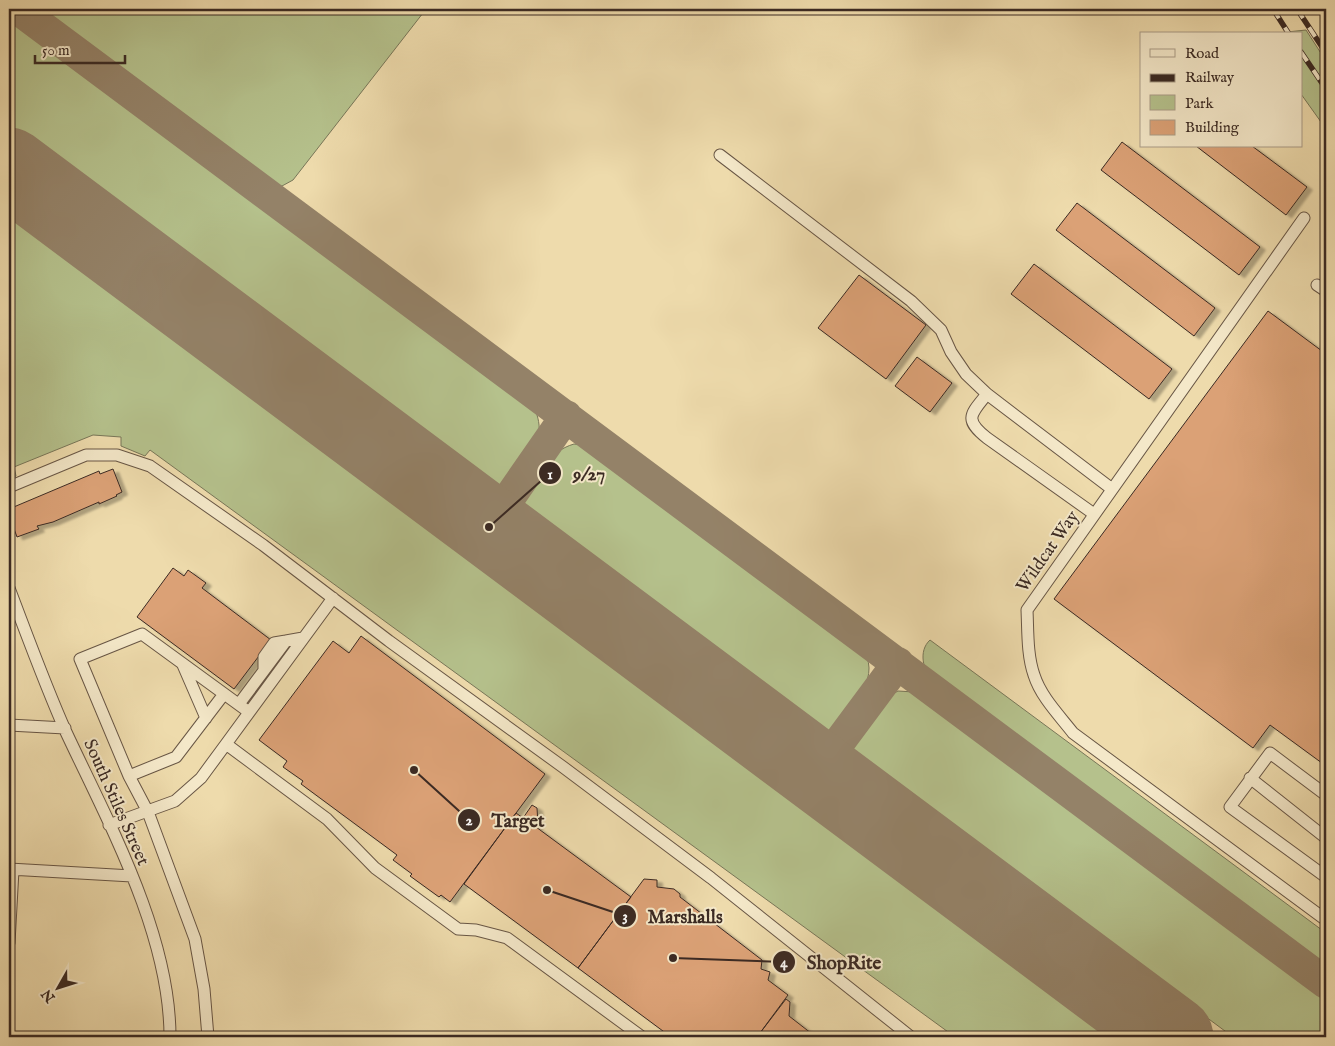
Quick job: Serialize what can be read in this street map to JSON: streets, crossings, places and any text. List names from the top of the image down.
{
  "streets": {
    "street": ["Wildcat Way", "South Stiles Street"]
  },
  "places": [
    "9/27",
    "Target",
    "Marshalls",
    "ShopRite"
  ],
  "legend": [
    "Road",
    "Railway",
    "Park",
    "Building"
  ],
  "scale_bar": "50 m",
  "north": "bottom left"
}
